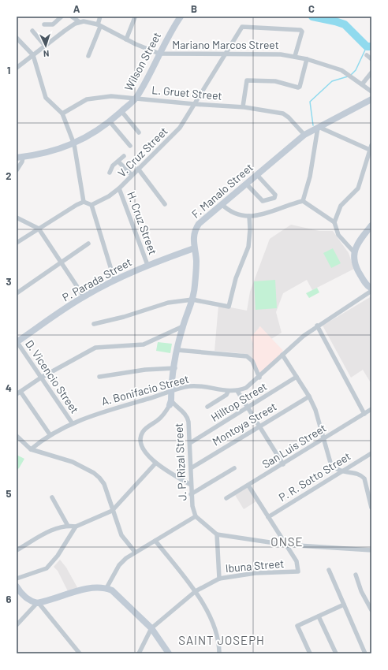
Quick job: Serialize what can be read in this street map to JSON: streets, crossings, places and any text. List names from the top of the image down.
{
  "streets": {
    "street": [
      "Mariano Marcos Street",
      "Wilson Street",
      "L. Gruet Street",
      "V. Cruz Street",
      "F. Manalo Street",
      "H. Cruz Street",
      "P. Parada Street",
      "D. Vicencio Street",
      "A. Bonifacio Street",
      "Hilltop Street",
      "Montoya Street",
      "San Luis Street",
      "J. P. Rizal Street",
      "P. R. Sotto Street",
      "Ibuna Street"
    ]
  },
  "crossings": [
    ["Mariano Marcos Street", "Wilson Street"],
    ["Mariano Marcos Street", "V. Cruz Street"],
    ["Wilson Street", "L. Gruet Street"],
    ["L. Gruet Street", "V. Cruz Street"],
    ["L. Gruet Street", "F. Manalo Street"],
    ["V. Cruz Street", "H. Cruz Street"],
    ["F. Manalo Street", "P. Parada Street"],
    ["F. Manalo Street", "A. Bonifacio Street"],
    ["F. Manalo Street", "J. P. Rizal Street"],
    ["H. Cruz Street", "P. Parada Street"],
    ["P. Parada Street", "D. Vicencio Street"],
    ["D. Vicencio Street", "A. Bonifacio Street"],
    ["Hilltop Street", "J. P. Rizal Street"],
    ["Montoya Street", "J. P. Rizal Street"]
  ],
  "districts": ["ONSE", "SAINT JOSEPH"],
  "north": "bottom",
  "grid": {
    "columns": ["A", "B", "C"],
    "rows": [
      "1",
      "2",
      "3",
      "4",
      "5",
      "6"
    ]
  }
}
